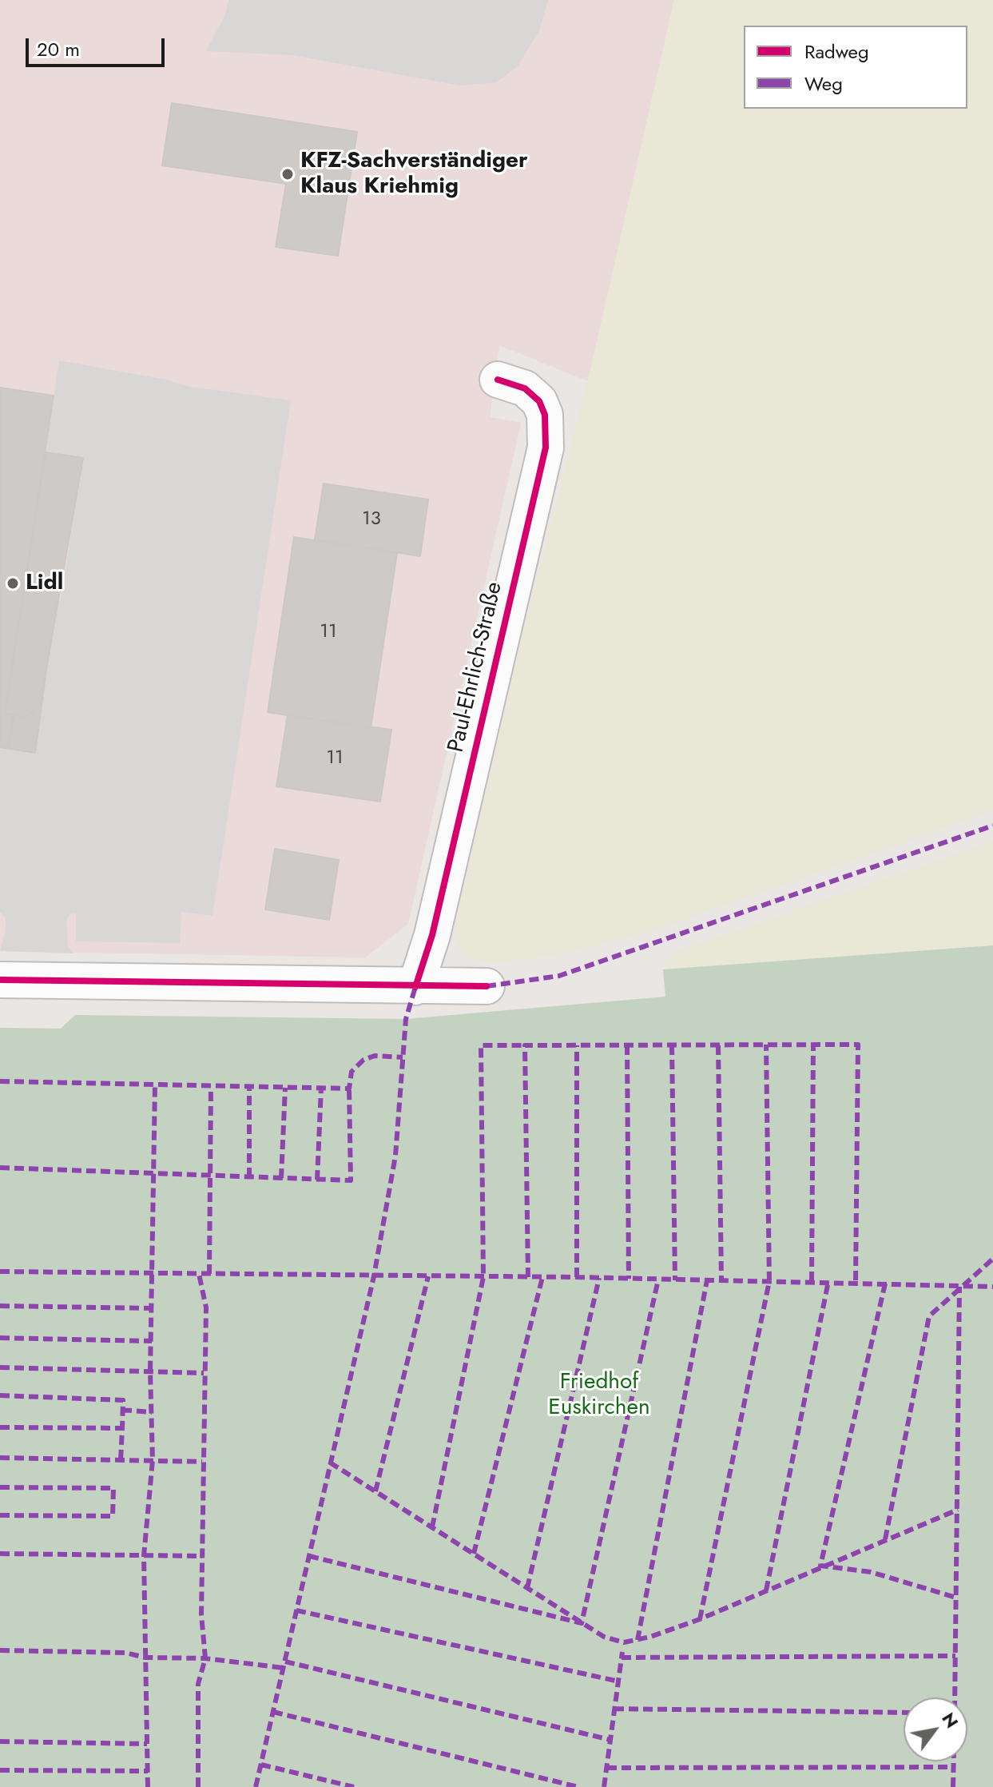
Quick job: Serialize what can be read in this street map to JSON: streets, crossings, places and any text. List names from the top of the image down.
{
  "streets": {
    "street": ["Paul-Ehrlich-Straße"]
  },
  "parks": ["Friedhof Euskirchen"],
  "places": ["KFZ-Sachverständiger Klaus Kriehmig", "Lidl"],
  "house_numbers": ["13", "11", "11"],
  "legend": ["Radweg", "Weg"],
  "scale_bar": "20 m",
  "north": "top right"
}
